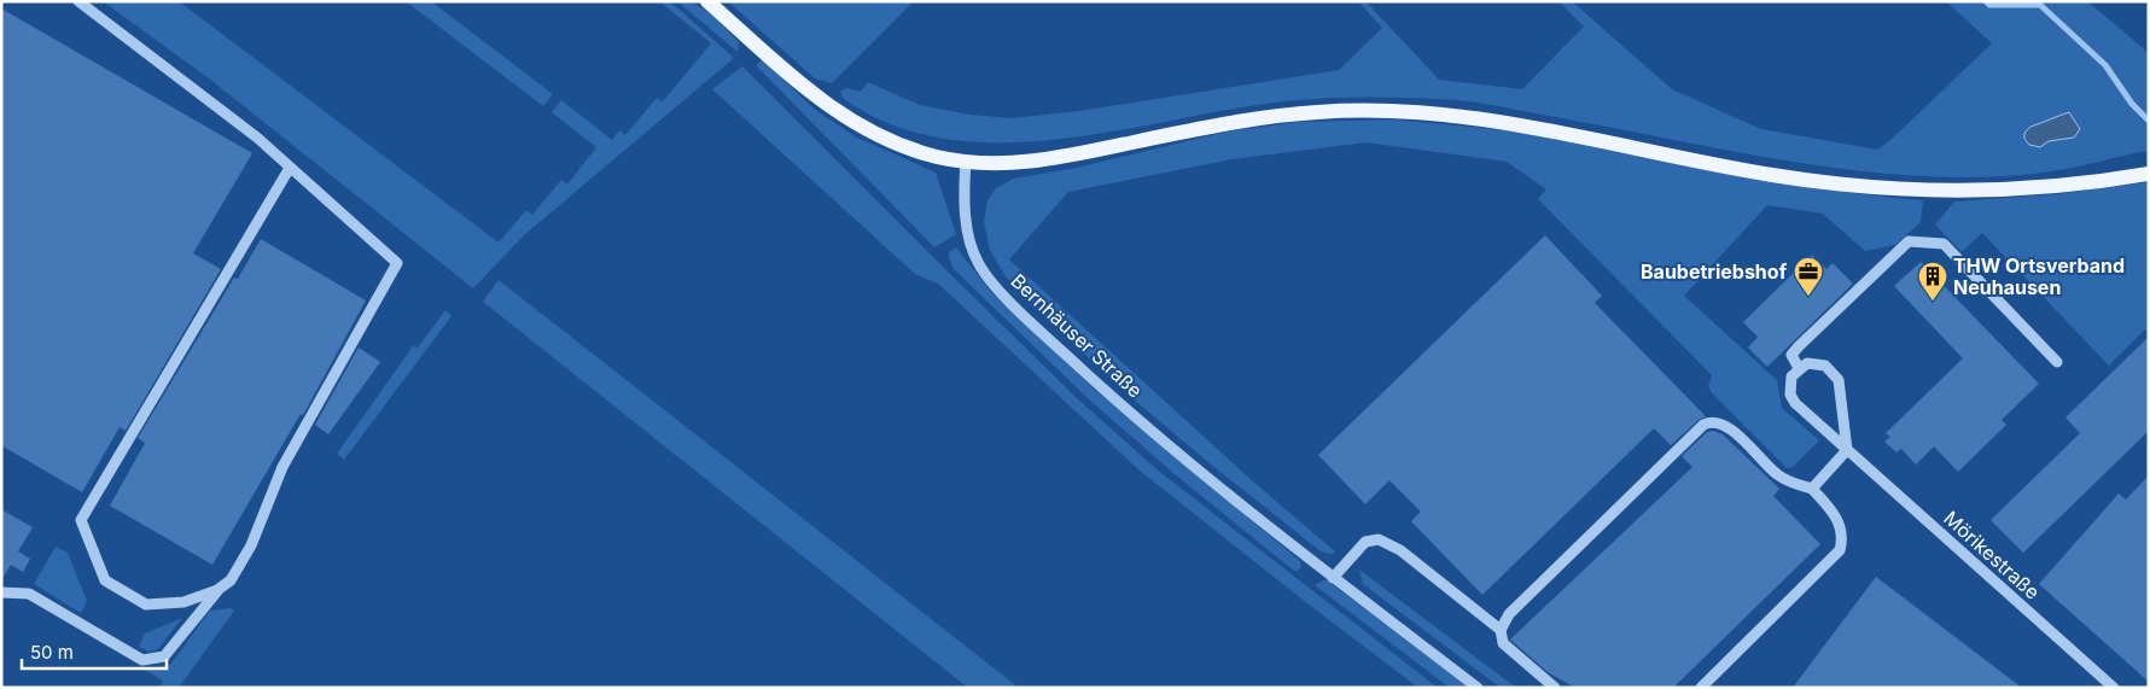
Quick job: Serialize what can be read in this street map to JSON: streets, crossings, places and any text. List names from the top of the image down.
{
  "streets": {
    "street": ["Bernhäuser Straße", "Mörikestraße"]
  },
  "places": {
    "office": ["Baubetriebshof"],
    "building": ["THW Ortsverband Neuhausen"]
  },
  "scale_bar": "50 m"
}
